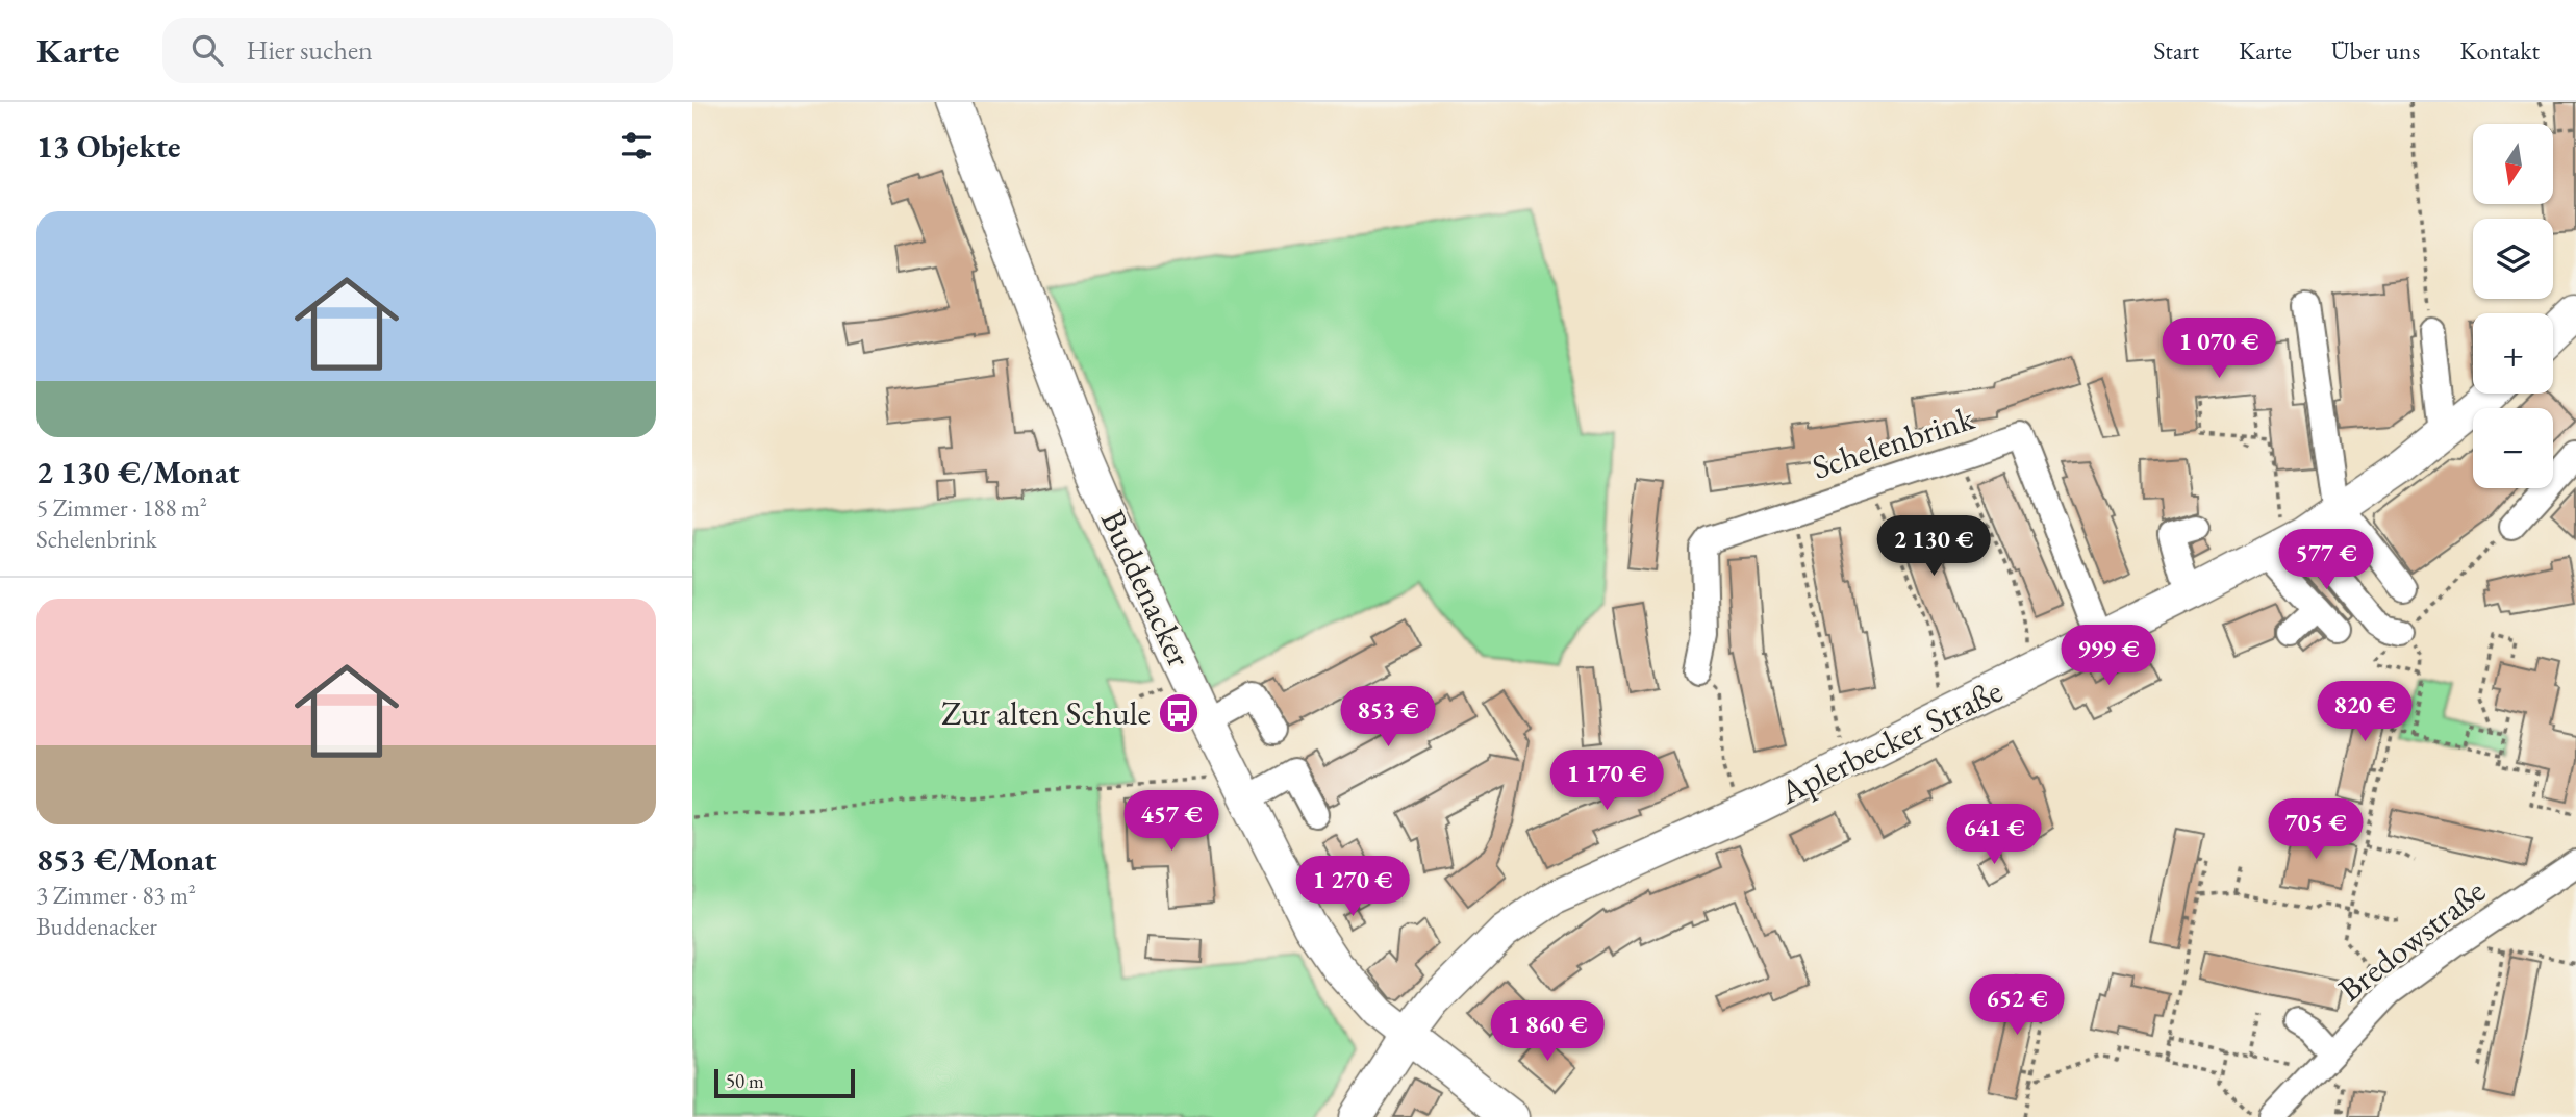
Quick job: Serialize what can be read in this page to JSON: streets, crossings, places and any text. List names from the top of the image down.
{
  "streets": {
    "main road": ["Buddenacker", "Aplerbecker Straße"],
    "street": ["Schelenbrink", "Bredowstraße"]
  },
  "crossings": [
    ["Schelenbrink", "Aplerbecker Straße"],
    ["Buddenacker", "Aplerbecker Straße"]
  ],
  "places": {
    "bus stop": ["Zur alten Schule"]
  },
  "scale_bar": "50 m",
  "north": "bottom",
  "page": {
    "header": "Karte",
    "search": "Hier suchen",
    "nav": [
      "Start",
      "Karte",
      "Über uns",
      "Kontakt"
    ],
    "heading": "13 Objekte",
    "map_buttons": ["+", "−"],
    "list": [
      {
        "name": "2 130 €/Monat",
        "note": "5 Zimmer · 188 m² · Schelenbrink"
      },
      {
        "name": "853 €/Monat",
        "note": "3 Zimmer · 83 m² · Buddenacker"
      }
    ],
    "price": [
      "1 070 €",
      "2 130 €",
      "577 €",
      "999 €",
      "820 €",
      "853 €",
      "1 170 €",
      "457 €",
      "705 €",
      "641 €",
      "1 270 €",
      "652 €",
      "1 860 €"
    ],
    "scale": "50 m"
  }
}
